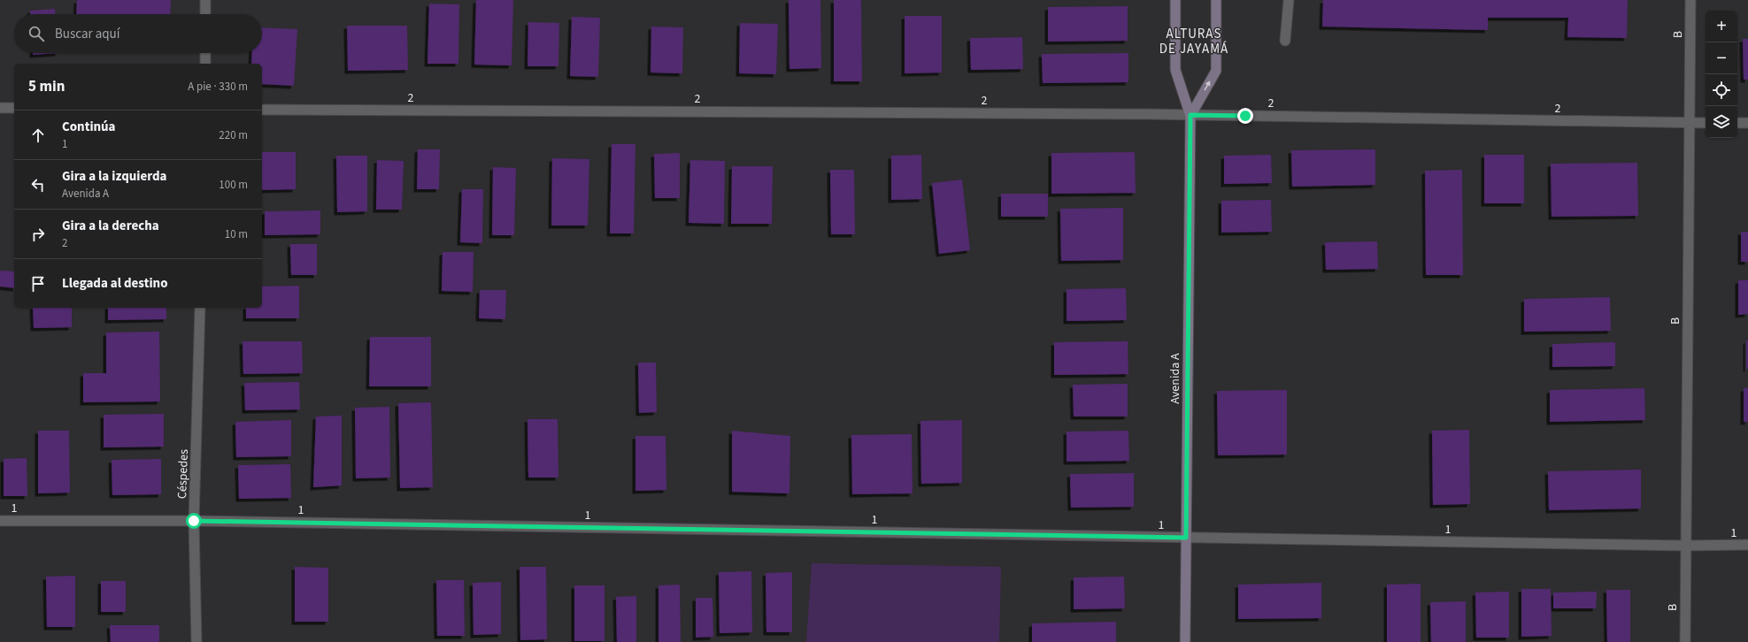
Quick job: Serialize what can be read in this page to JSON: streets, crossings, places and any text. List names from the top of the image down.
{
  "streets": {
    "main road": ["Avenida A"],
    "street": [
      "B",
      "2",
      "Céspedes",
      "1"
    ]
  },
  "crossings": [
    ["B", "2"],
    ["B", "1"],
    ["2", "Avenida A"],
    ["Avenida A", "1"],
    ["Céspedes", "1"]
  ],
  "districts": ["ALTURAS DE JAYAMÁ"],
  "page": {
    "map_buttons": ["+", "−"],
    "search": "Buscar aquí",
    "heading": ["5 min", "A pie · 330 m"],
    "list": [
      ["Continúa", "1", "220 m"],
      ["Gira a la izquierda", "Avenida A", "100 m"],
      ["Gira a la derecha", "2", "10 m"],
      "Llegada al destino"
    ]
  }
}
